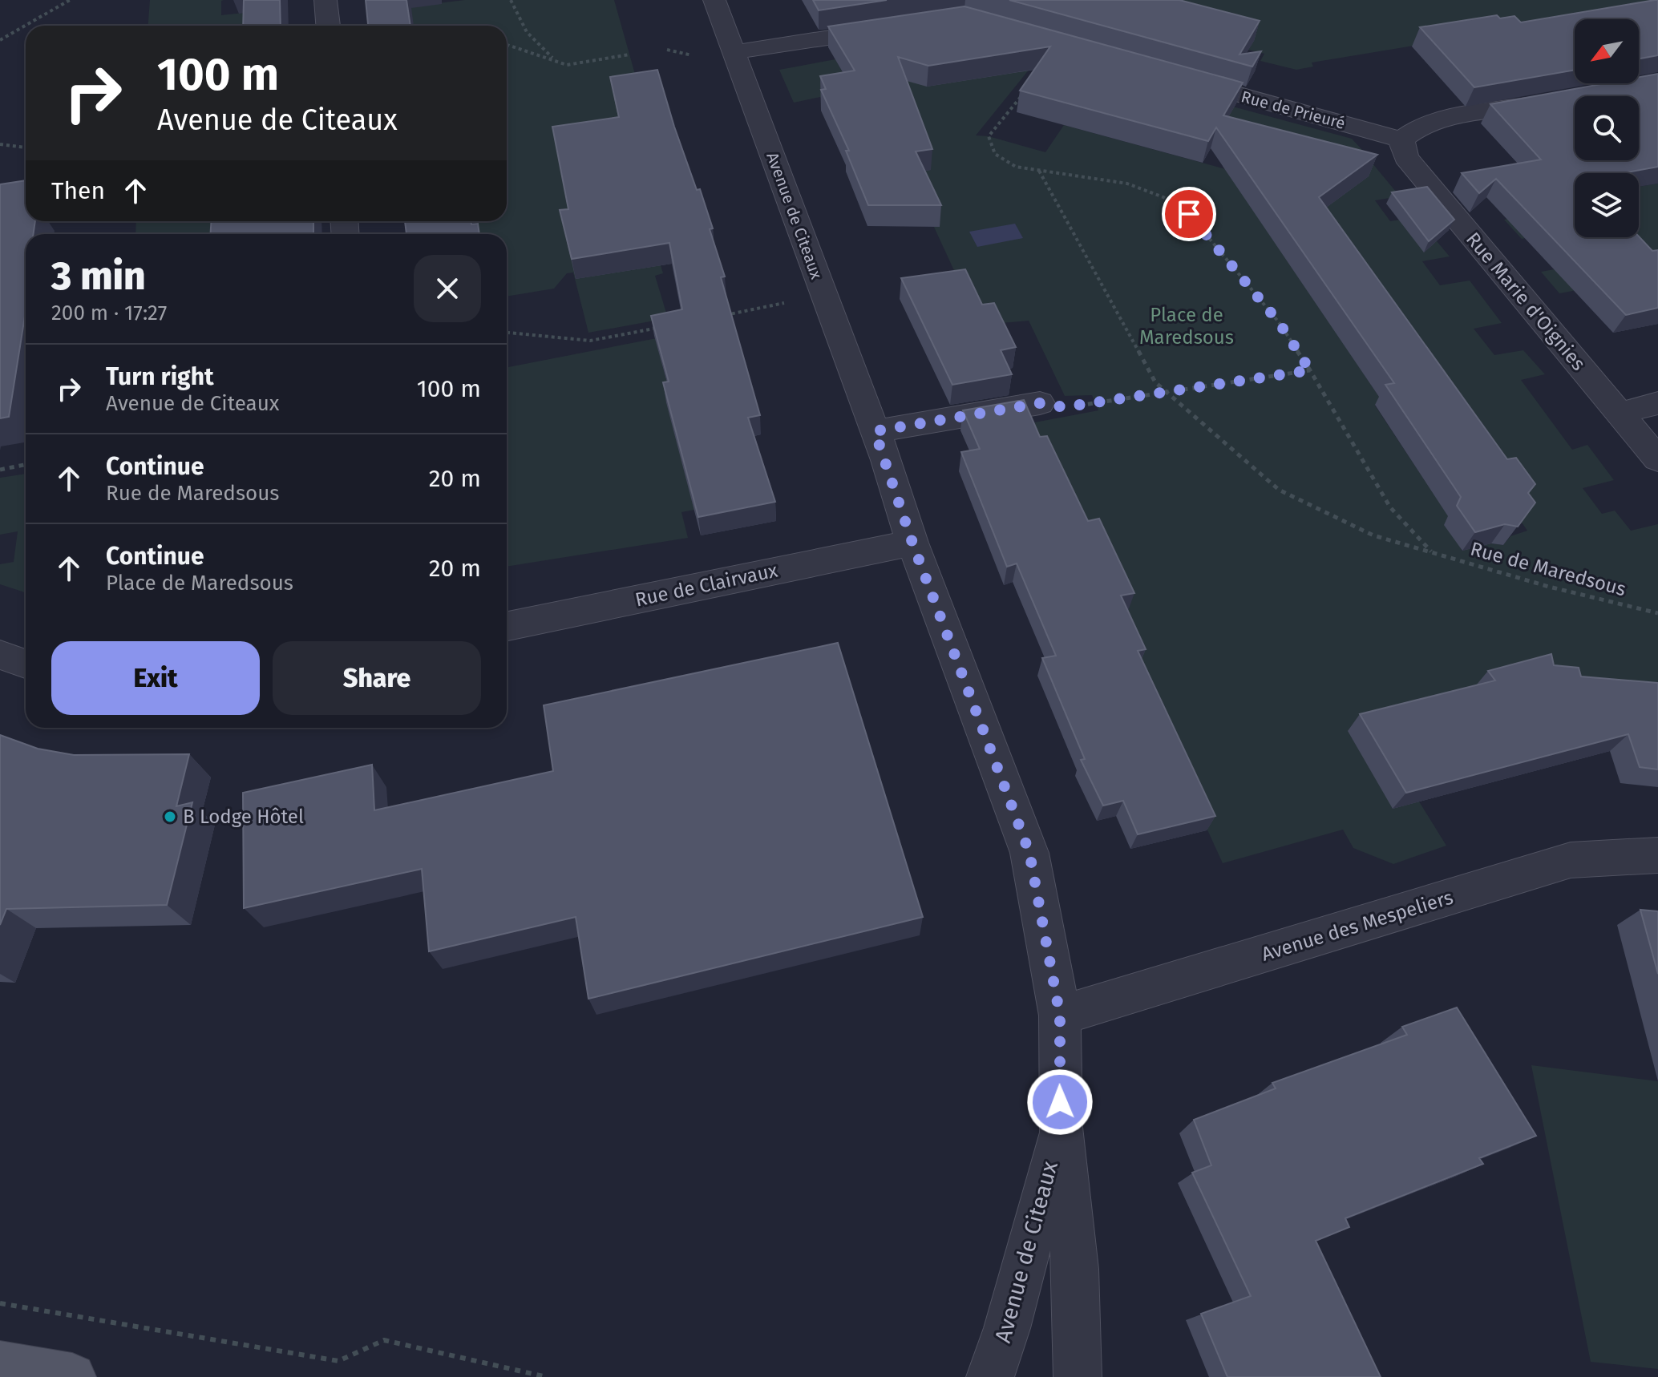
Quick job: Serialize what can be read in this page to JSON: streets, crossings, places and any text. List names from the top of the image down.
{
  "streets": {
    "street": [
      "Rue de Prieuré",
      "Avenue de Citeaux",
      "Rue Marie d'Oignies",
      "Rue de Clairvaux",
      "Avenue des Mespeliers"
    ],
    "path": ["Rue de Maredsous"]
  },
  "crossings": [
    ["Rue de Prieuré", "Rue Marie d'Oignies"],
    ["Avenue de Citeaux", "Rue de Clairvaux"],
    ["Avenue de Citeaux", "Avenue des Mespeliers"]
  ],
  "parks": ["Place de Maredsous"],
  "places": ["B Lodge Hôtel"],
  "north": "bottom left",
  "page": {
    "turn": ["100 m", "Avenue de Citeaux"],
    "then": "Then",
    "heading": ["3 min", "200 m · 17:27"],
    "list": [
      {
        "name": "Turn right",
        "note": "Avenue de Citeaux",
        "value": "100 m"
      },
      {
        "name": "Continue",
        "note": "Rue de Maredsous",
        "value": "20 m"
      },
      {
        "name": "Continue",
        "note": "Place de Maredsous",
        "value": "20 m"
      }
    ],
    "buttons": ["Exit", "Share"]
  }
}
